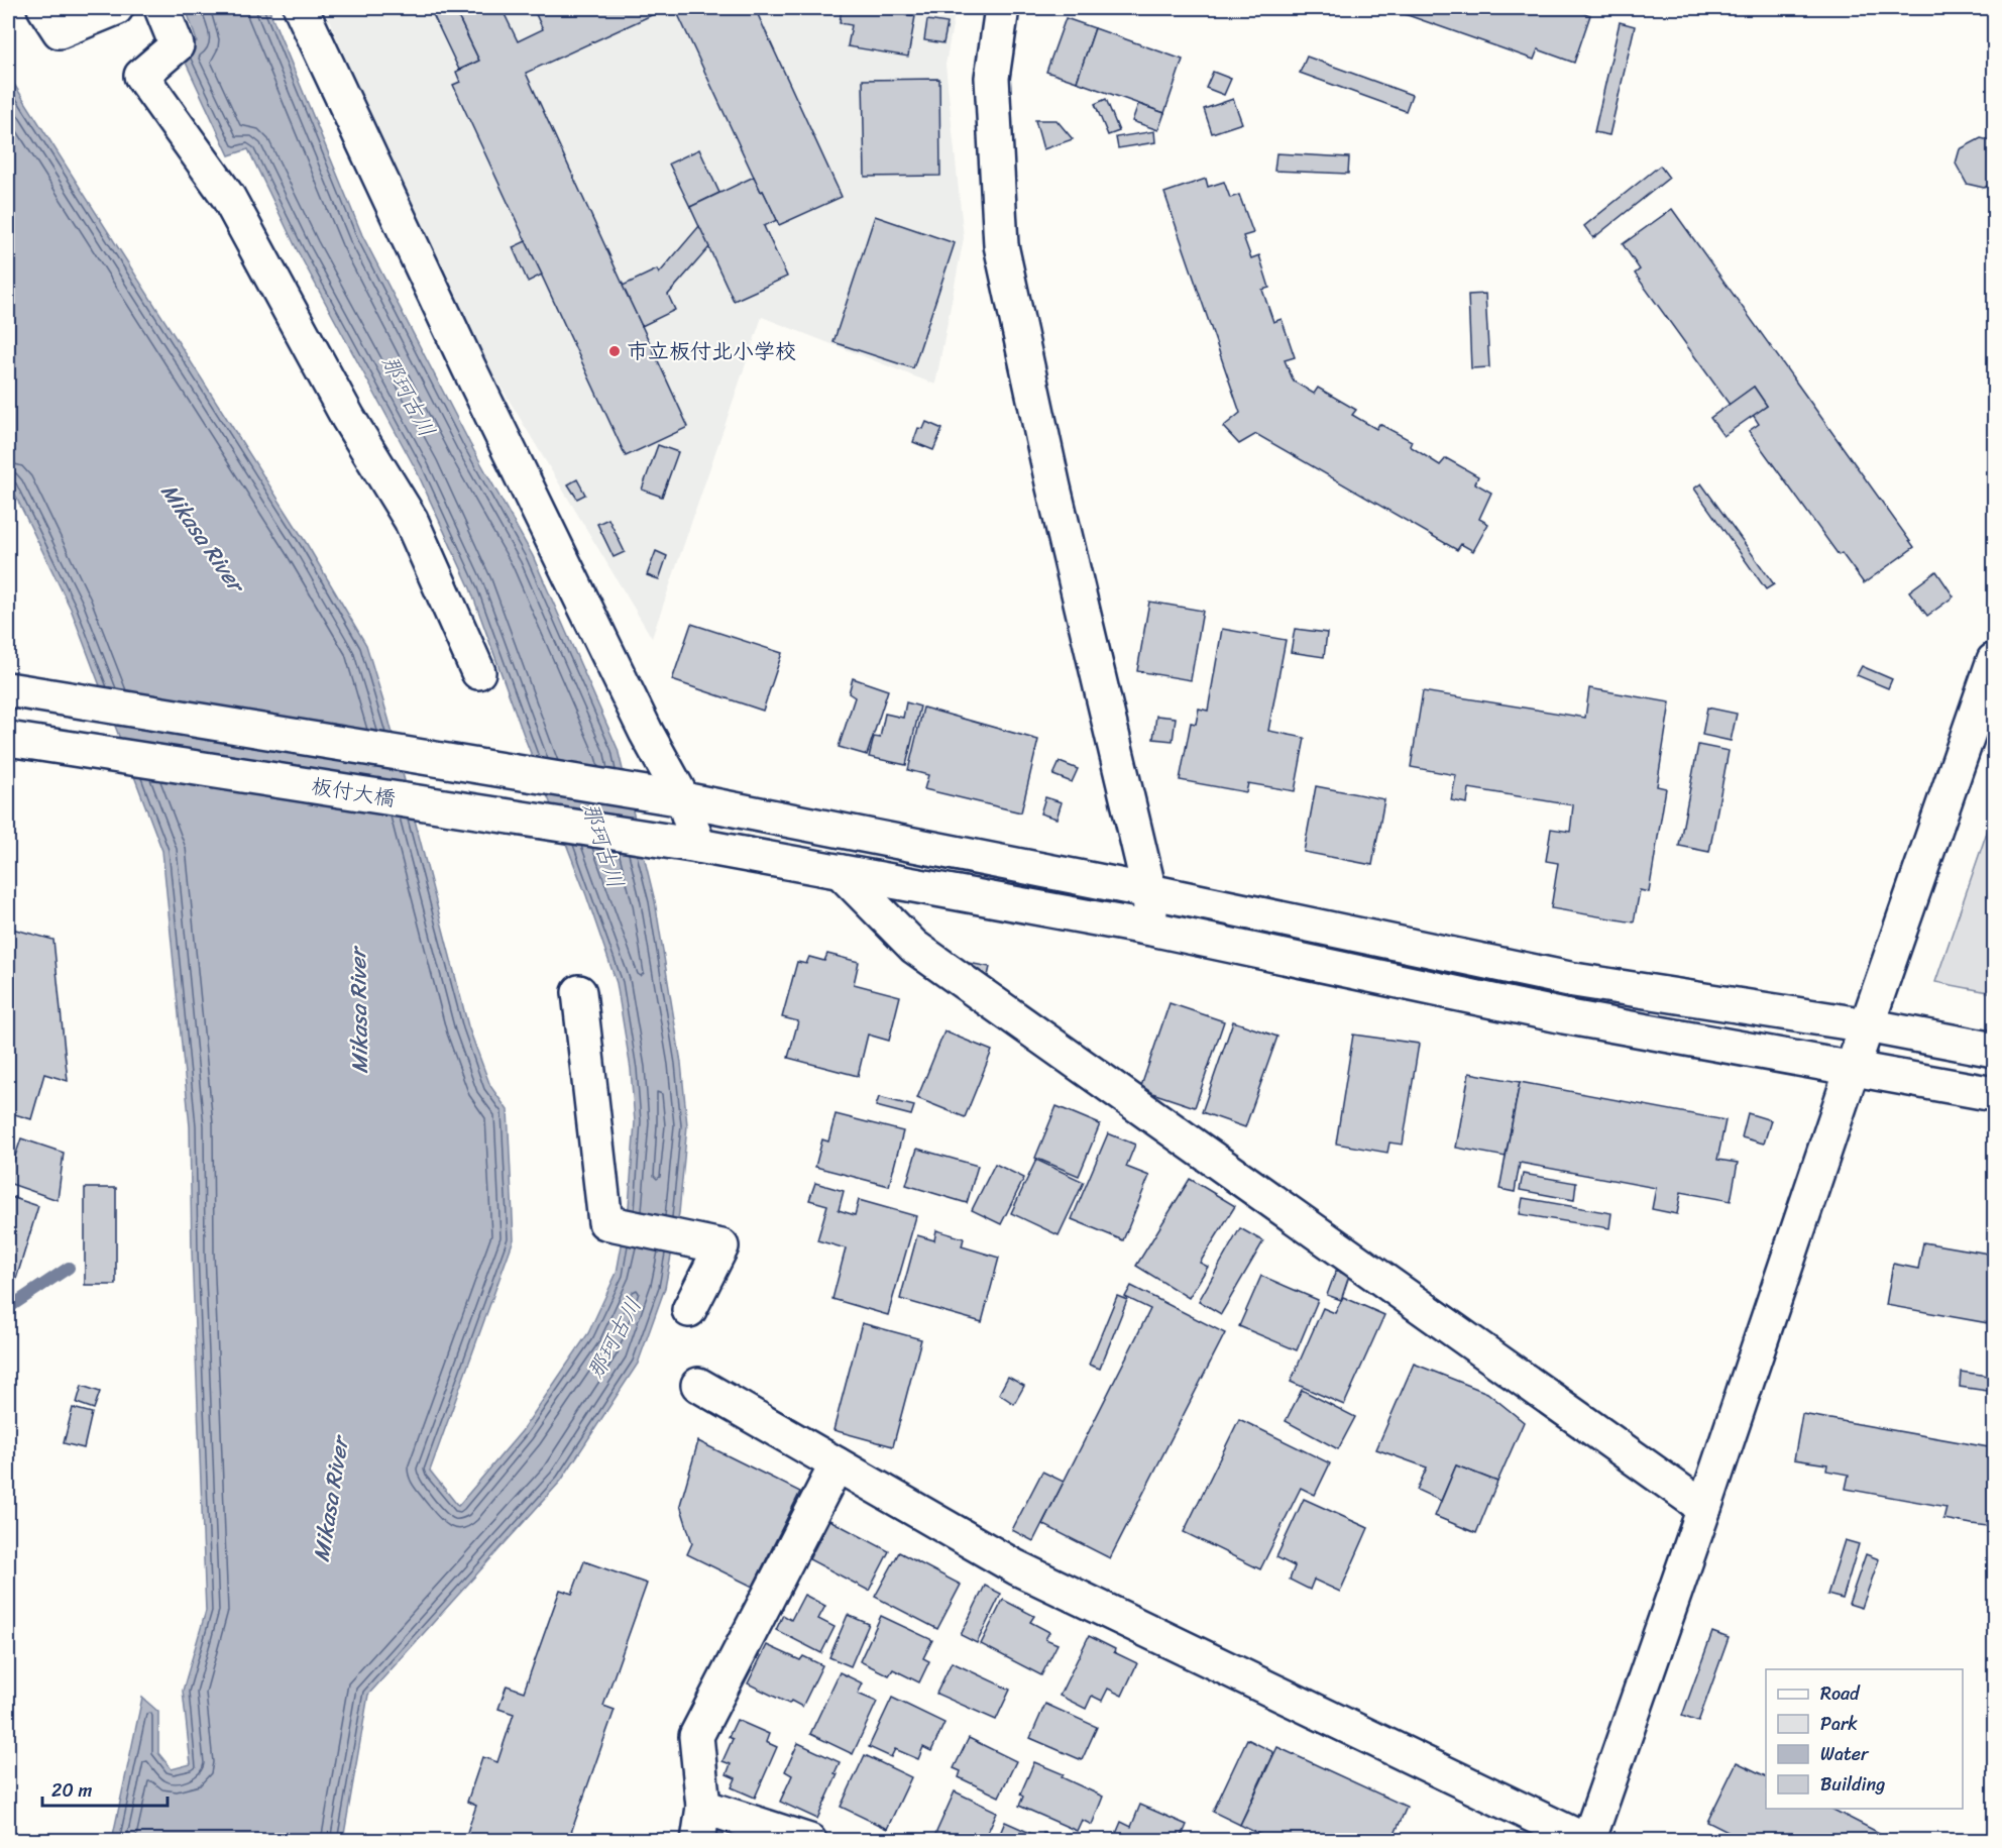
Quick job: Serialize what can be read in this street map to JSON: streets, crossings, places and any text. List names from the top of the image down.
{
  "streets": {
    "street": ["板付大橋"]
  },
  "water": ["那珂古川", "Mikasa River"],
  "places": ["市立板付北小学校"],
  "legend": [
    "Road",
    "Park",
    "Water",
    "Building"
  ],
  "scale_bar": "20 m"
}
